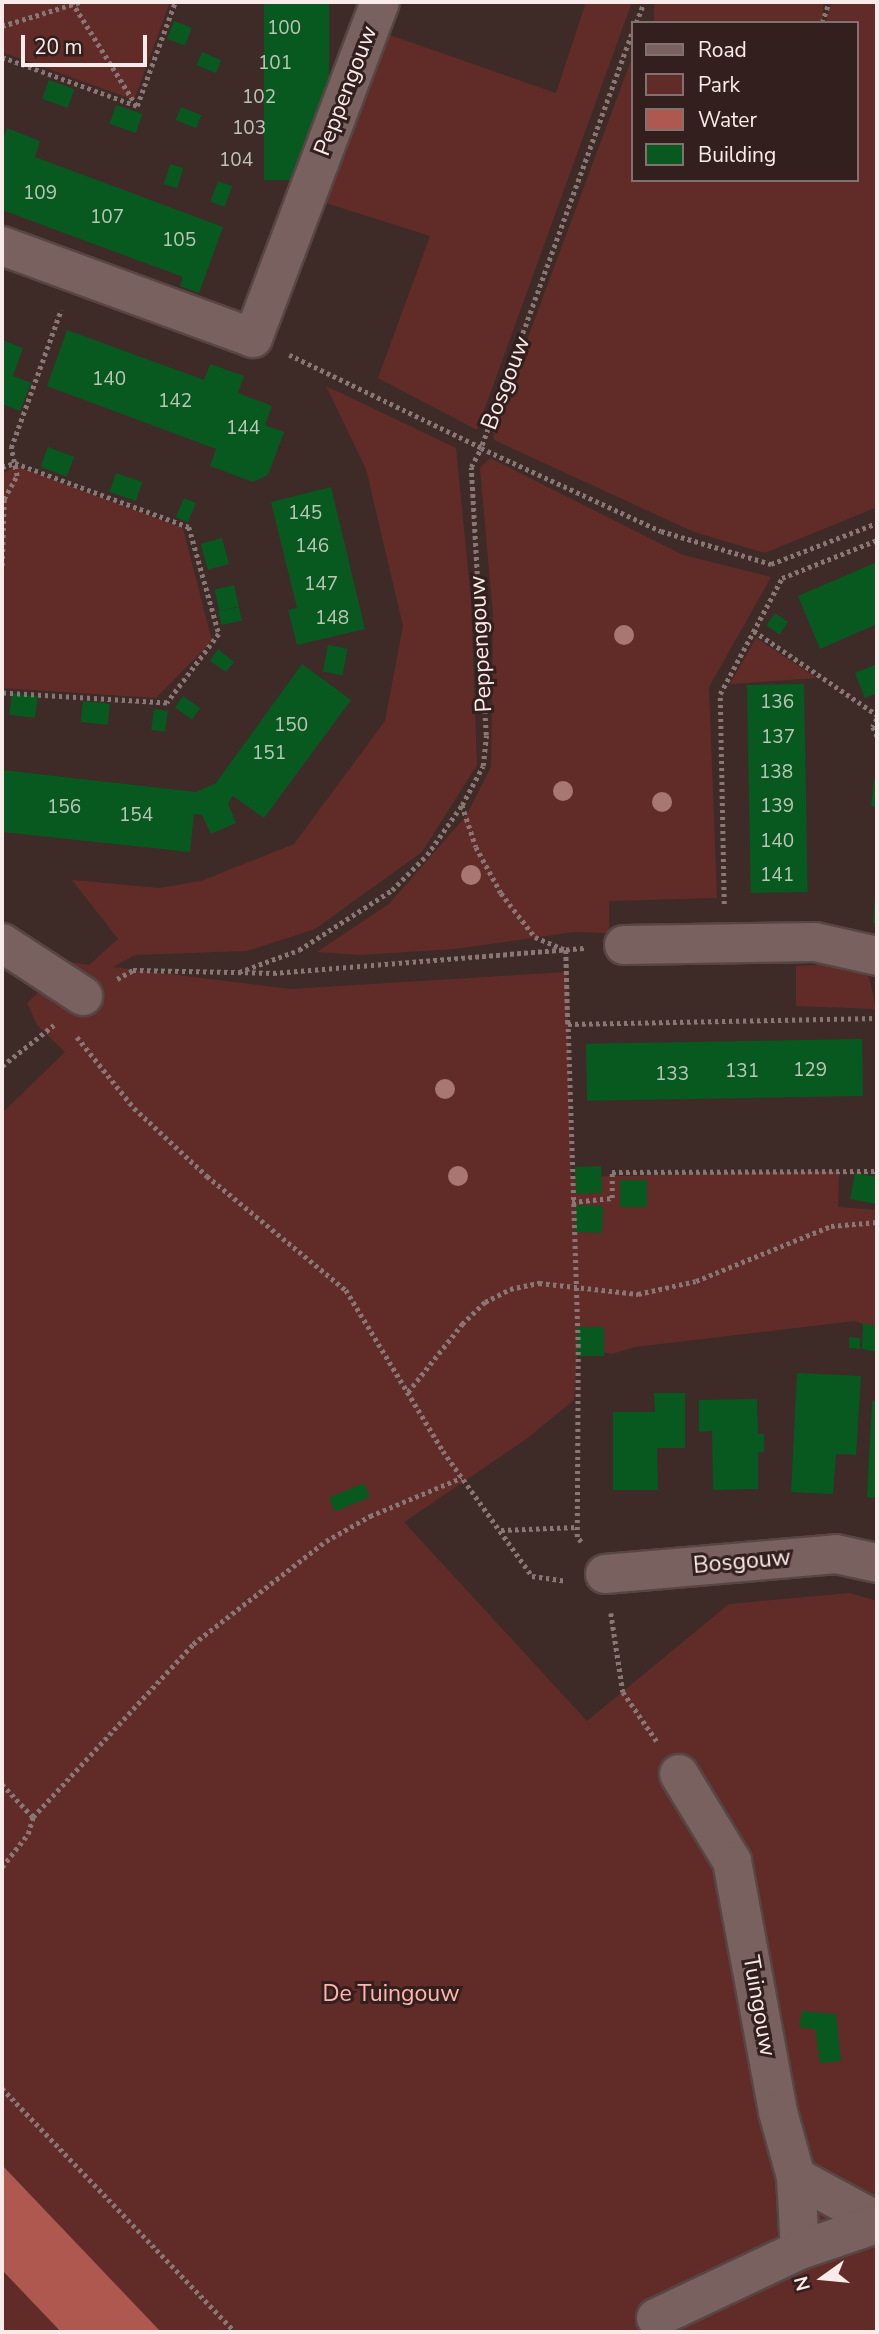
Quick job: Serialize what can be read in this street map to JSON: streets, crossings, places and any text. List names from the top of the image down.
{
  "streets": {
    "street": ["Peppengouw", "Bosgouw", "Tuingouw"]
  },
  "crossings": [
    ["Peppengouw", "Bosgouw"]
  ],
  "parks": ["De Tuingouw"],
  "house_numbers": [
    "100",
    "101",
    "102",
    "103",
    "104",
    "109",
    "107",
    "105",
    "140",
    "142",
    "144",
    "145",
    "146",
    "147",
    "148",
    "136",
    "150",
    "137",
    "151",
    "138",
    "139",
    "156",
    "154",
    "140",
    "141",
    "129",
    "131",
    "133"
  ],
  "legend": [
    "Road",
    "Park",
    "Water",
    "Building"
  ],
  "scale_bar": "20 m",
  "north": "left"
}
